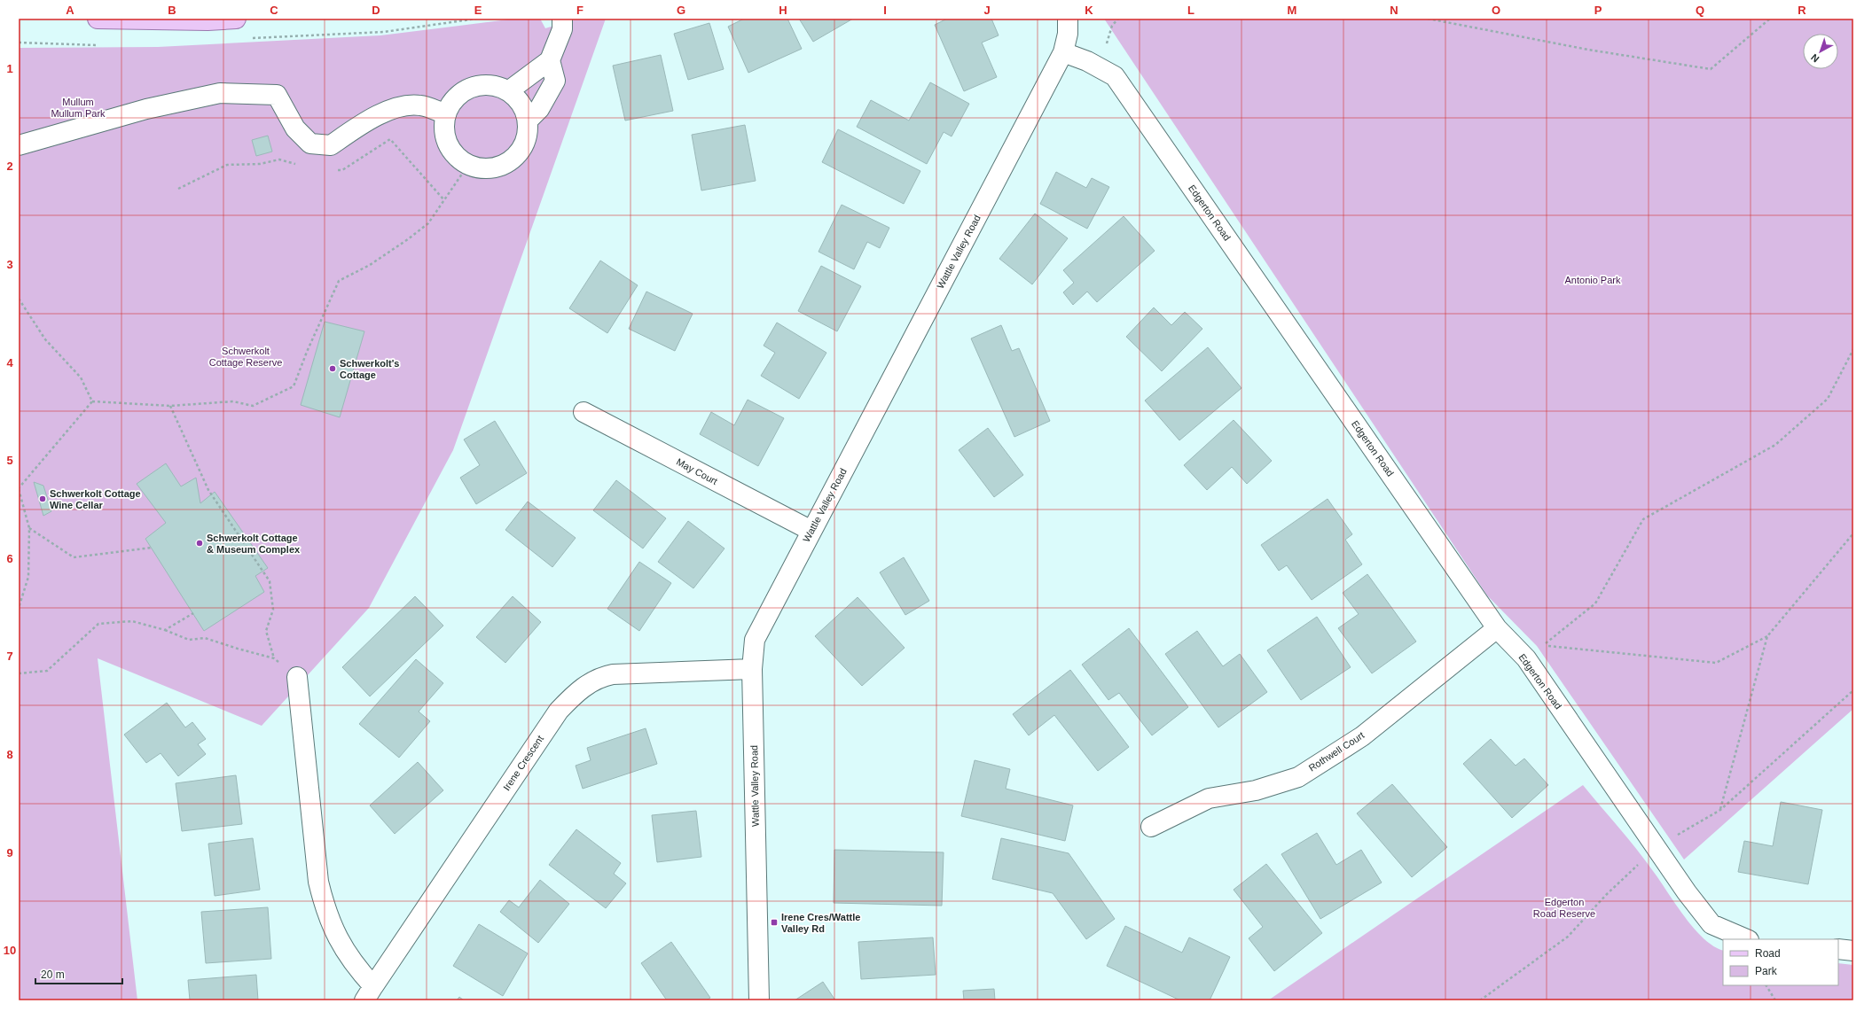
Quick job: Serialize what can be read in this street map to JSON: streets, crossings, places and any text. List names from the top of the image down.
{
  "streets": {
    "street": [
      "Edgerton Road",
      "Wattle Valley Road",
      "May Court",
      "Rothwell Court",
      "Irene Crescent"
    ]
  },
  "crossings": [
    ["Edgerton Road", "Wattle Valley Road"],
    ["Edgerton Road", "Rothwell Court"],
    ["Wattle Valley Road", "May Court"],
    ["Wattle Valley Road", "Irene Crescent"]
  ],
  "parks": [
    "Mullum Mullum Park",
    "Antonio Park",
    "Schwerkolt Cottage Reserve",
    "Edgerton Road Reserve"
  ],
  "places": {
    "other": ["Schwerkolt's Cottage", "Schwerkolt Cottage Wine Cellar", "Schwerkolt Cottage & Museum Complex"],
    "transit": ["Irene Cres/Wattle Valley Rd"]
  },
  "legend": ["Road", "Park"],
  "scale_bar": "20 m",
  "north": "bottom left",
  "grid": {
    "columns": [
      "A",
      "B",
      "C",
      "D",
      "E",
      "F",
      "G",
      "H",
      "I",
      "J",
      "K",
      "L",
      "M",
      "N",
      "O",
      "P",
      "Q",
      "R"
    ],
    "rows": [
      "1",
      "2",
      "3",
      "4",
      "5",
      "6",
      "7",
      "8",
      "9",
      "10"
    ]
  }
}
